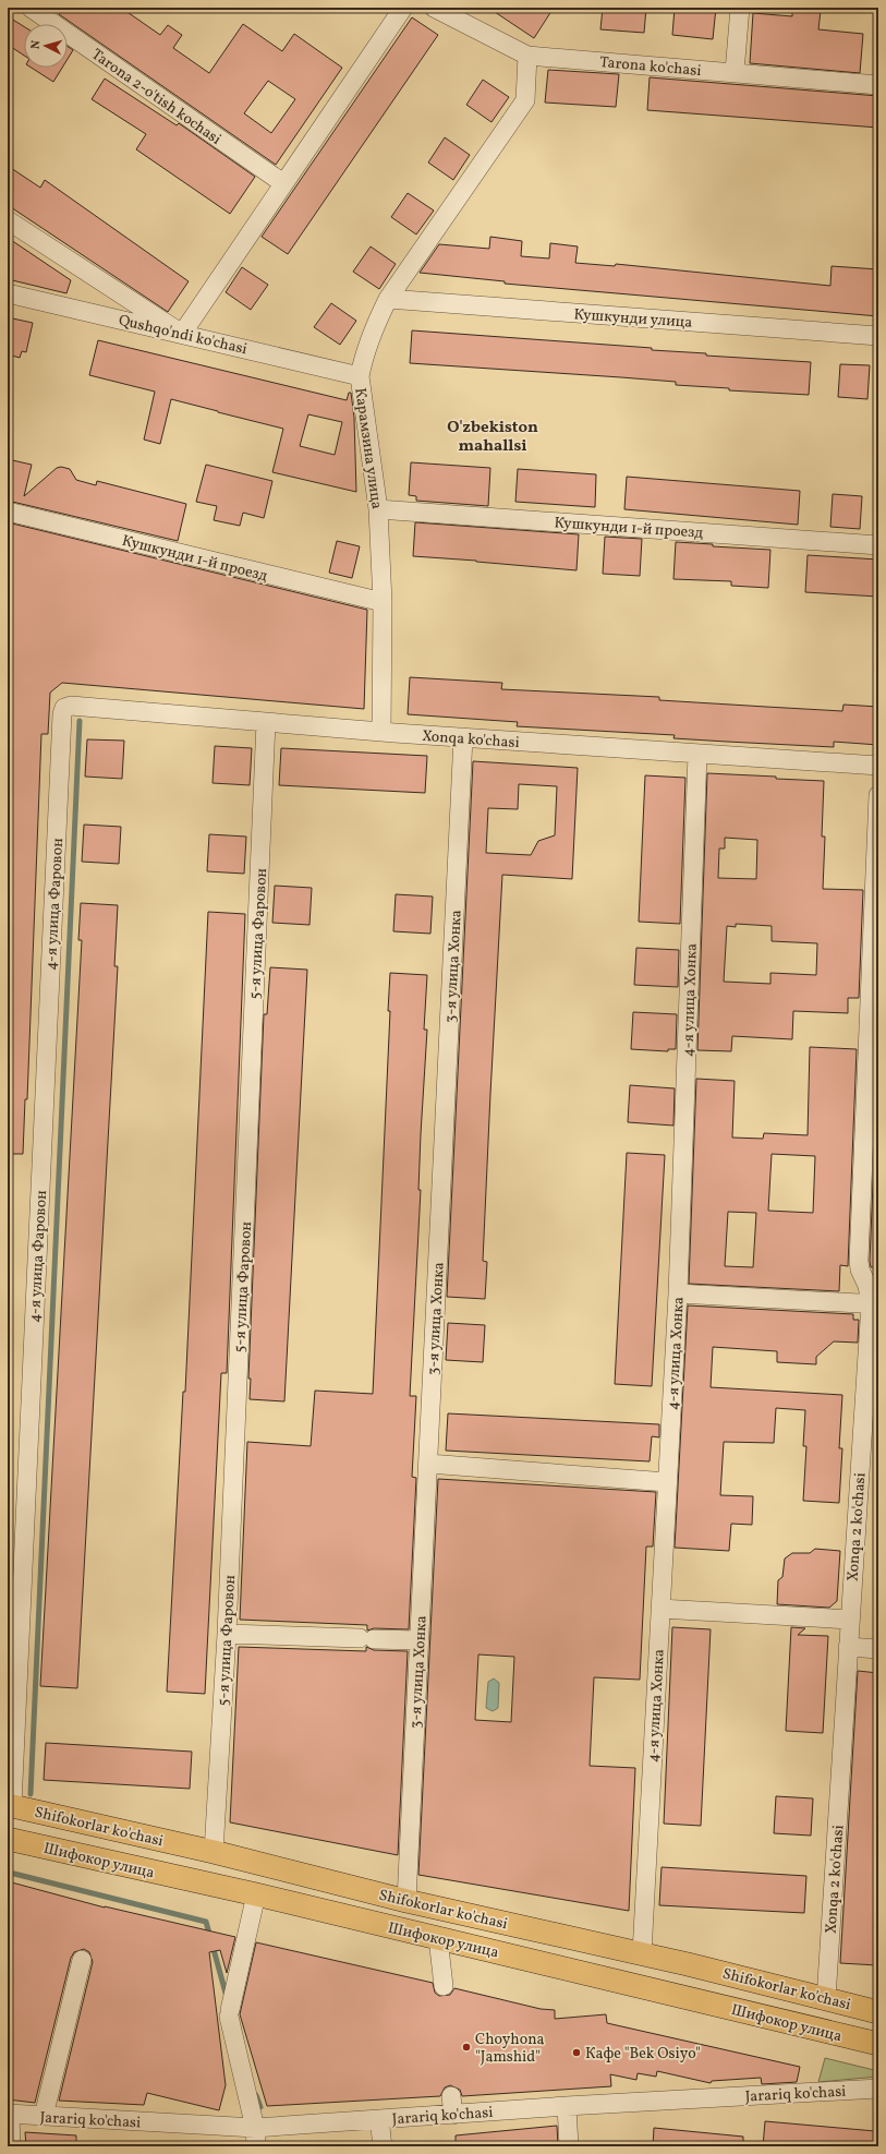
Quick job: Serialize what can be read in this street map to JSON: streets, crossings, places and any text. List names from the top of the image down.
{
  "streets": {
    "main road": ["Shifokorlar ko'chasi", "Шифокор улица"],
    "street": [
      "Tarona ko'chasi",
      "Tarona 2-o'tish kochasi",
      "Кушкунди улица",
      "Qushqo'ndi ko'chasi",
      "Карамзина улица",
      "Кушкунди 1-й проезд",
      "Xonqa ko'chasi",
      "4-я улица Фаровон",
      "5-я улица Фаровон",
      "3-я улица Хонка",
      "4-я улица Хонка",
      "Xonqa 2 ko'chasi",
      "Jarariq ko'chasi"
    ]
  },
  "crossings": [
    ["Tarona ko'chasi", "Карамзина улица"],
    ["Кушкунди улица", "Карамзина улица"],
    ["Qushqo'ndi ko'chasi", "Карамзина улица"],
    ["Карамзина улица", "Кушкунди 1-й проезд"],
    ["Карамзина улица", "Xonqa ko'chasi"],
    ["Xonqa ko'chasi", "4-я улица Фаровон"],
    ["Xonqa ko'chasi", "5-я улица Фаровон"],
    ["Xonqa ko'chasi", "3-я улица Хонка"],
    ["Xonqa ko'chasi", "4-я улица Хонка"],
    ["4-я улица Фаровон", "Shifokorlar ko'chasi"],
    ["5-я улица Фаровон", "Shifokorlar ko'chasi"],
    ["3-я улица Хонка", "Shifokorlar ko'chasi"],
    ["4-я улица Хонка", "Shifokorlar ko'chasi"],
    ["Xonqa 2 ko'chasi", "Shifokorlar ko'chasi"]
  ],
  "districts": ["O'zbekiston mahallsi"],
  "places": ["Choyhona \"Jamshid\"", "Кафе \"Bek Osiyo\""],
  "north": "left"
}
